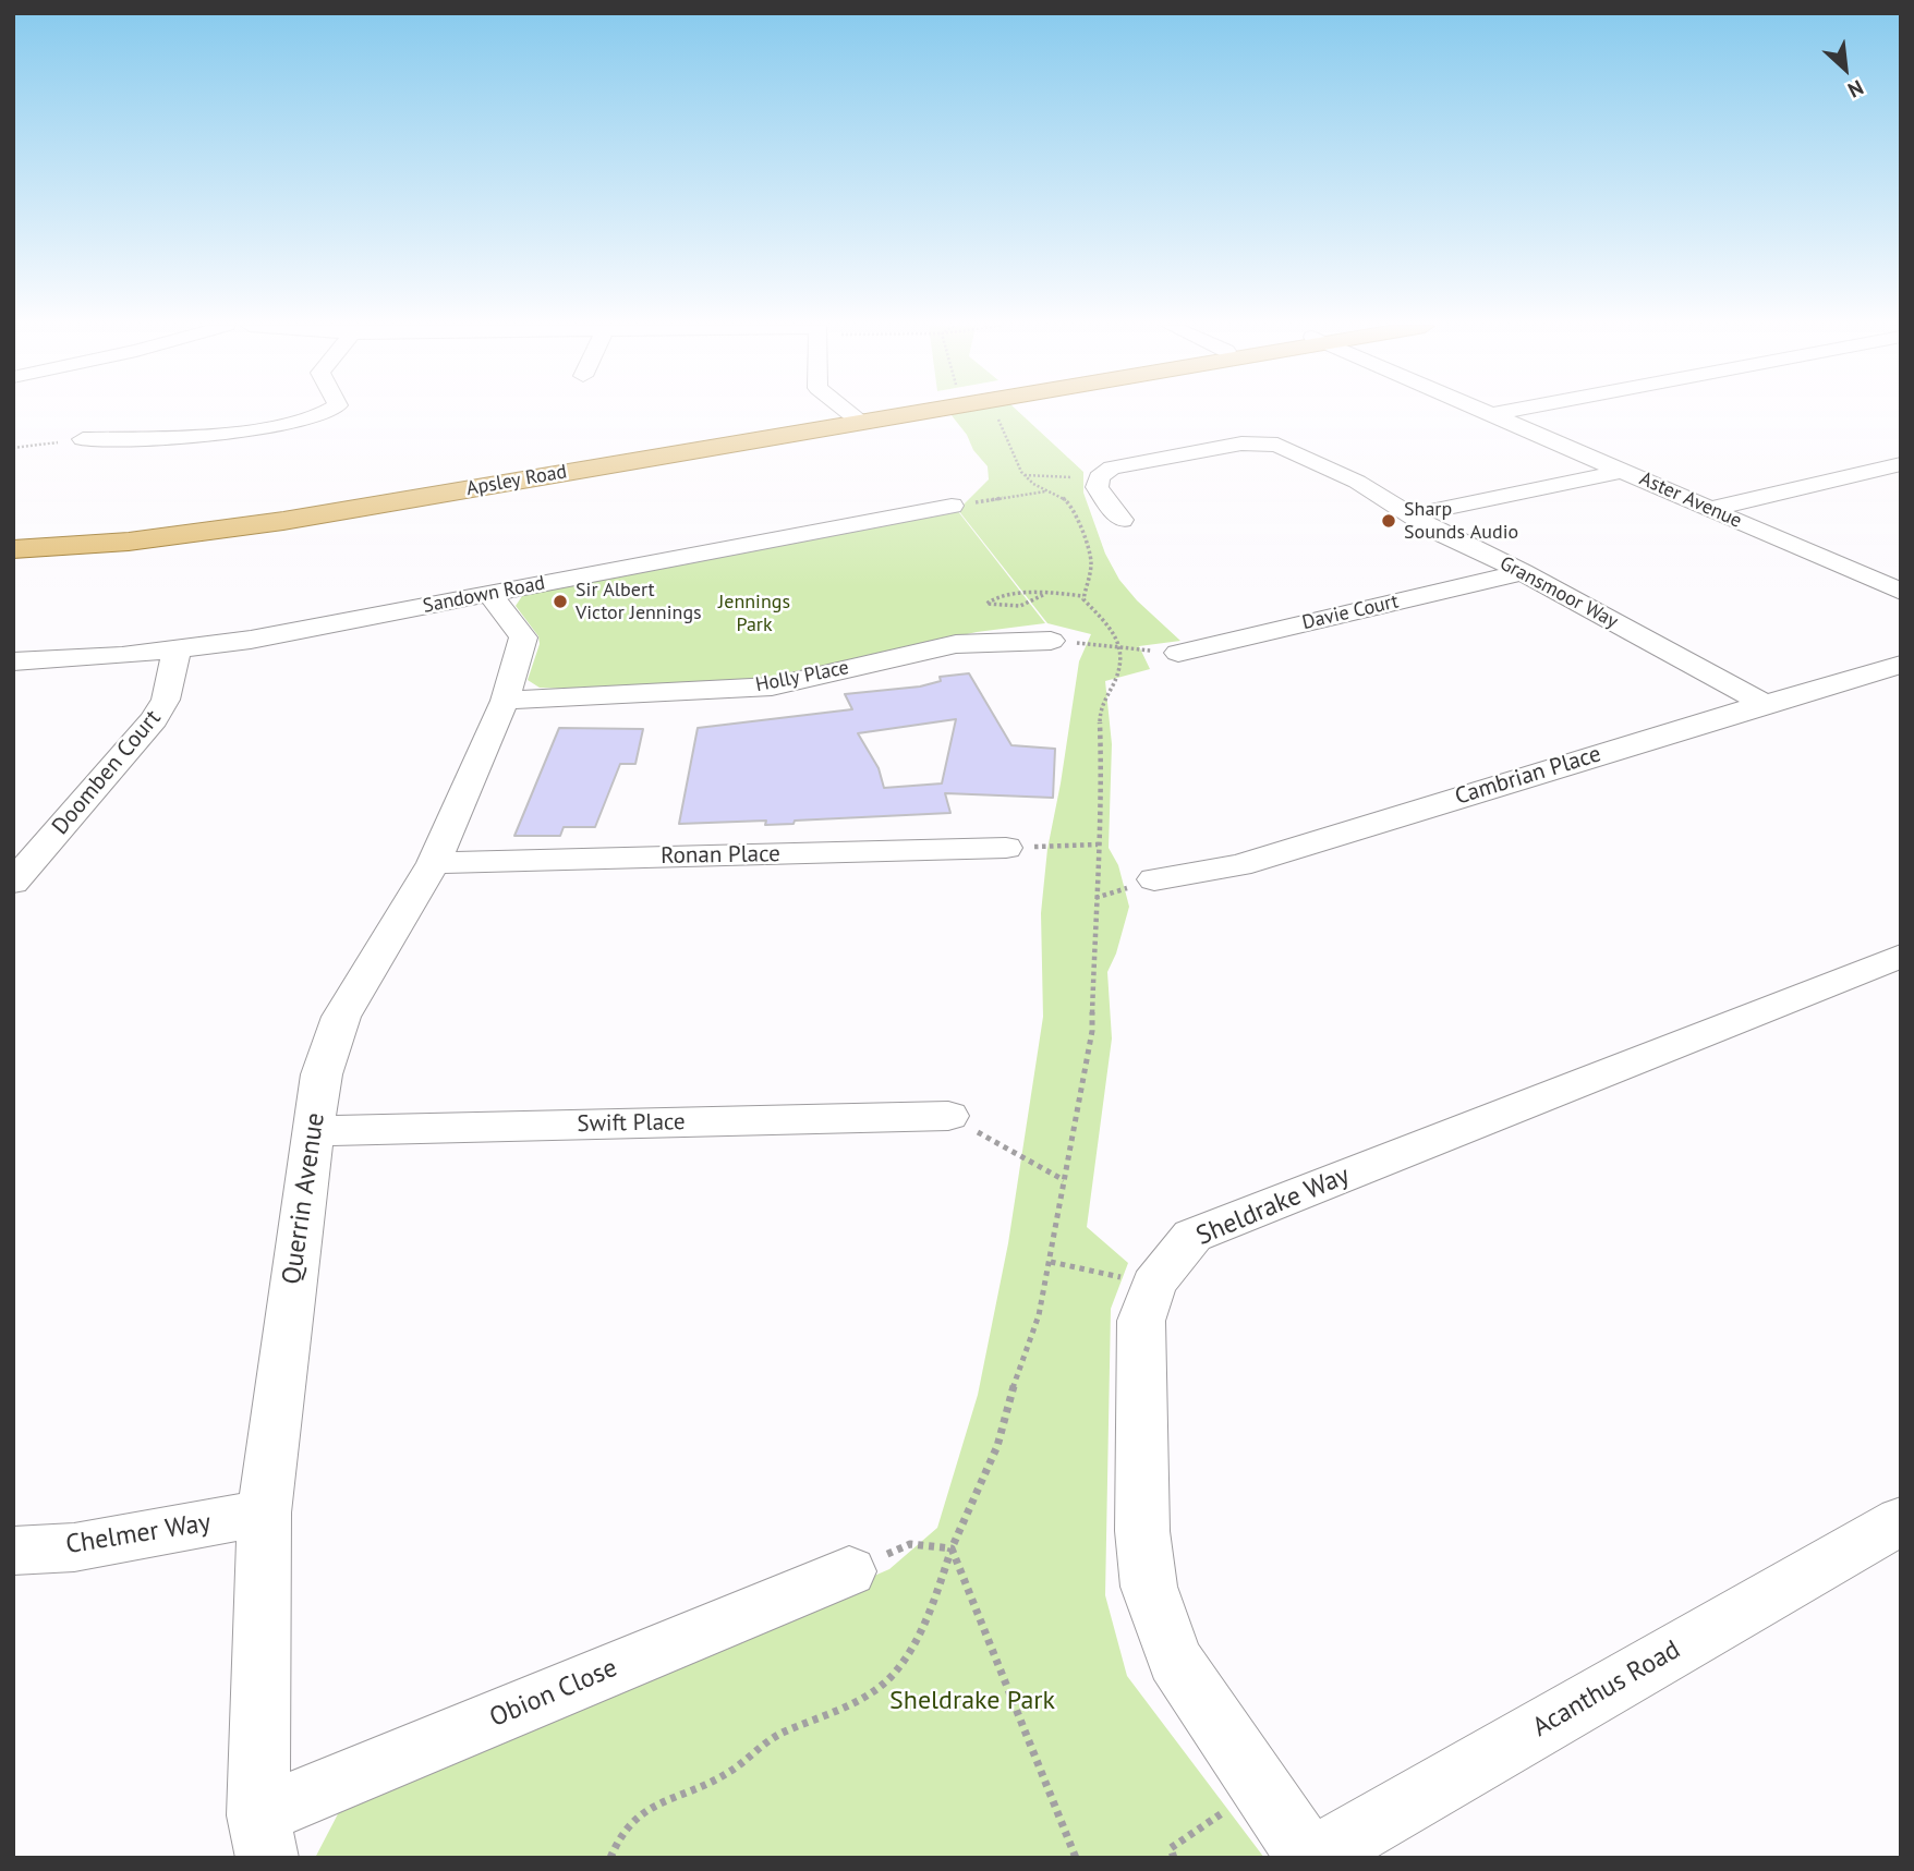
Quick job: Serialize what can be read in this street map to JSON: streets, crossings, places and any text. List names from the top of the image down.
{
  "streets": {
    "main road": ["Apsley Road"],
    "street": [
      "Aster Avenue",
      "Gransmoor Way",
      "Sandown Road",
      "Davie Court",
      "Holly Place",
      "Doomben Court",
      "Cambrian Place",
      "Ronan Place",
      "Swift Place",
      "Querrin Avenue",
      "Sheldrake Way",
      "Chelmer Way",
      "Acanthus Road",
      "Obion Close"
    ]
  },
  "crossings": [
    ["Gransmoor Way", "Davie Court"],
    ["Gransmoor Way", "Cambrian Place"],
    ["Sandown Road", "Doomben Court"],
    ["Sandown Road", "Querrin Avenue"],
    ["Holly Place", "Querrin Avenue"],
    ["Ronan Place", "Querrin Avenue"],
    ["Swift Place", "Querrin Avenue"],
    ["Querrin Avenue", "Chelmer Way"],
    ["Querrin Avenue", "Obion Close"],
    ["Sheldrake Way", "Acanthus Road"]
  ],
  "parks": ["Jennings Park", "Sheldrake Park"],
  "places": ["Sharp Sounds Audio", "Sir Albert Victor Jennings"],
  "north": "bottom right"
}
